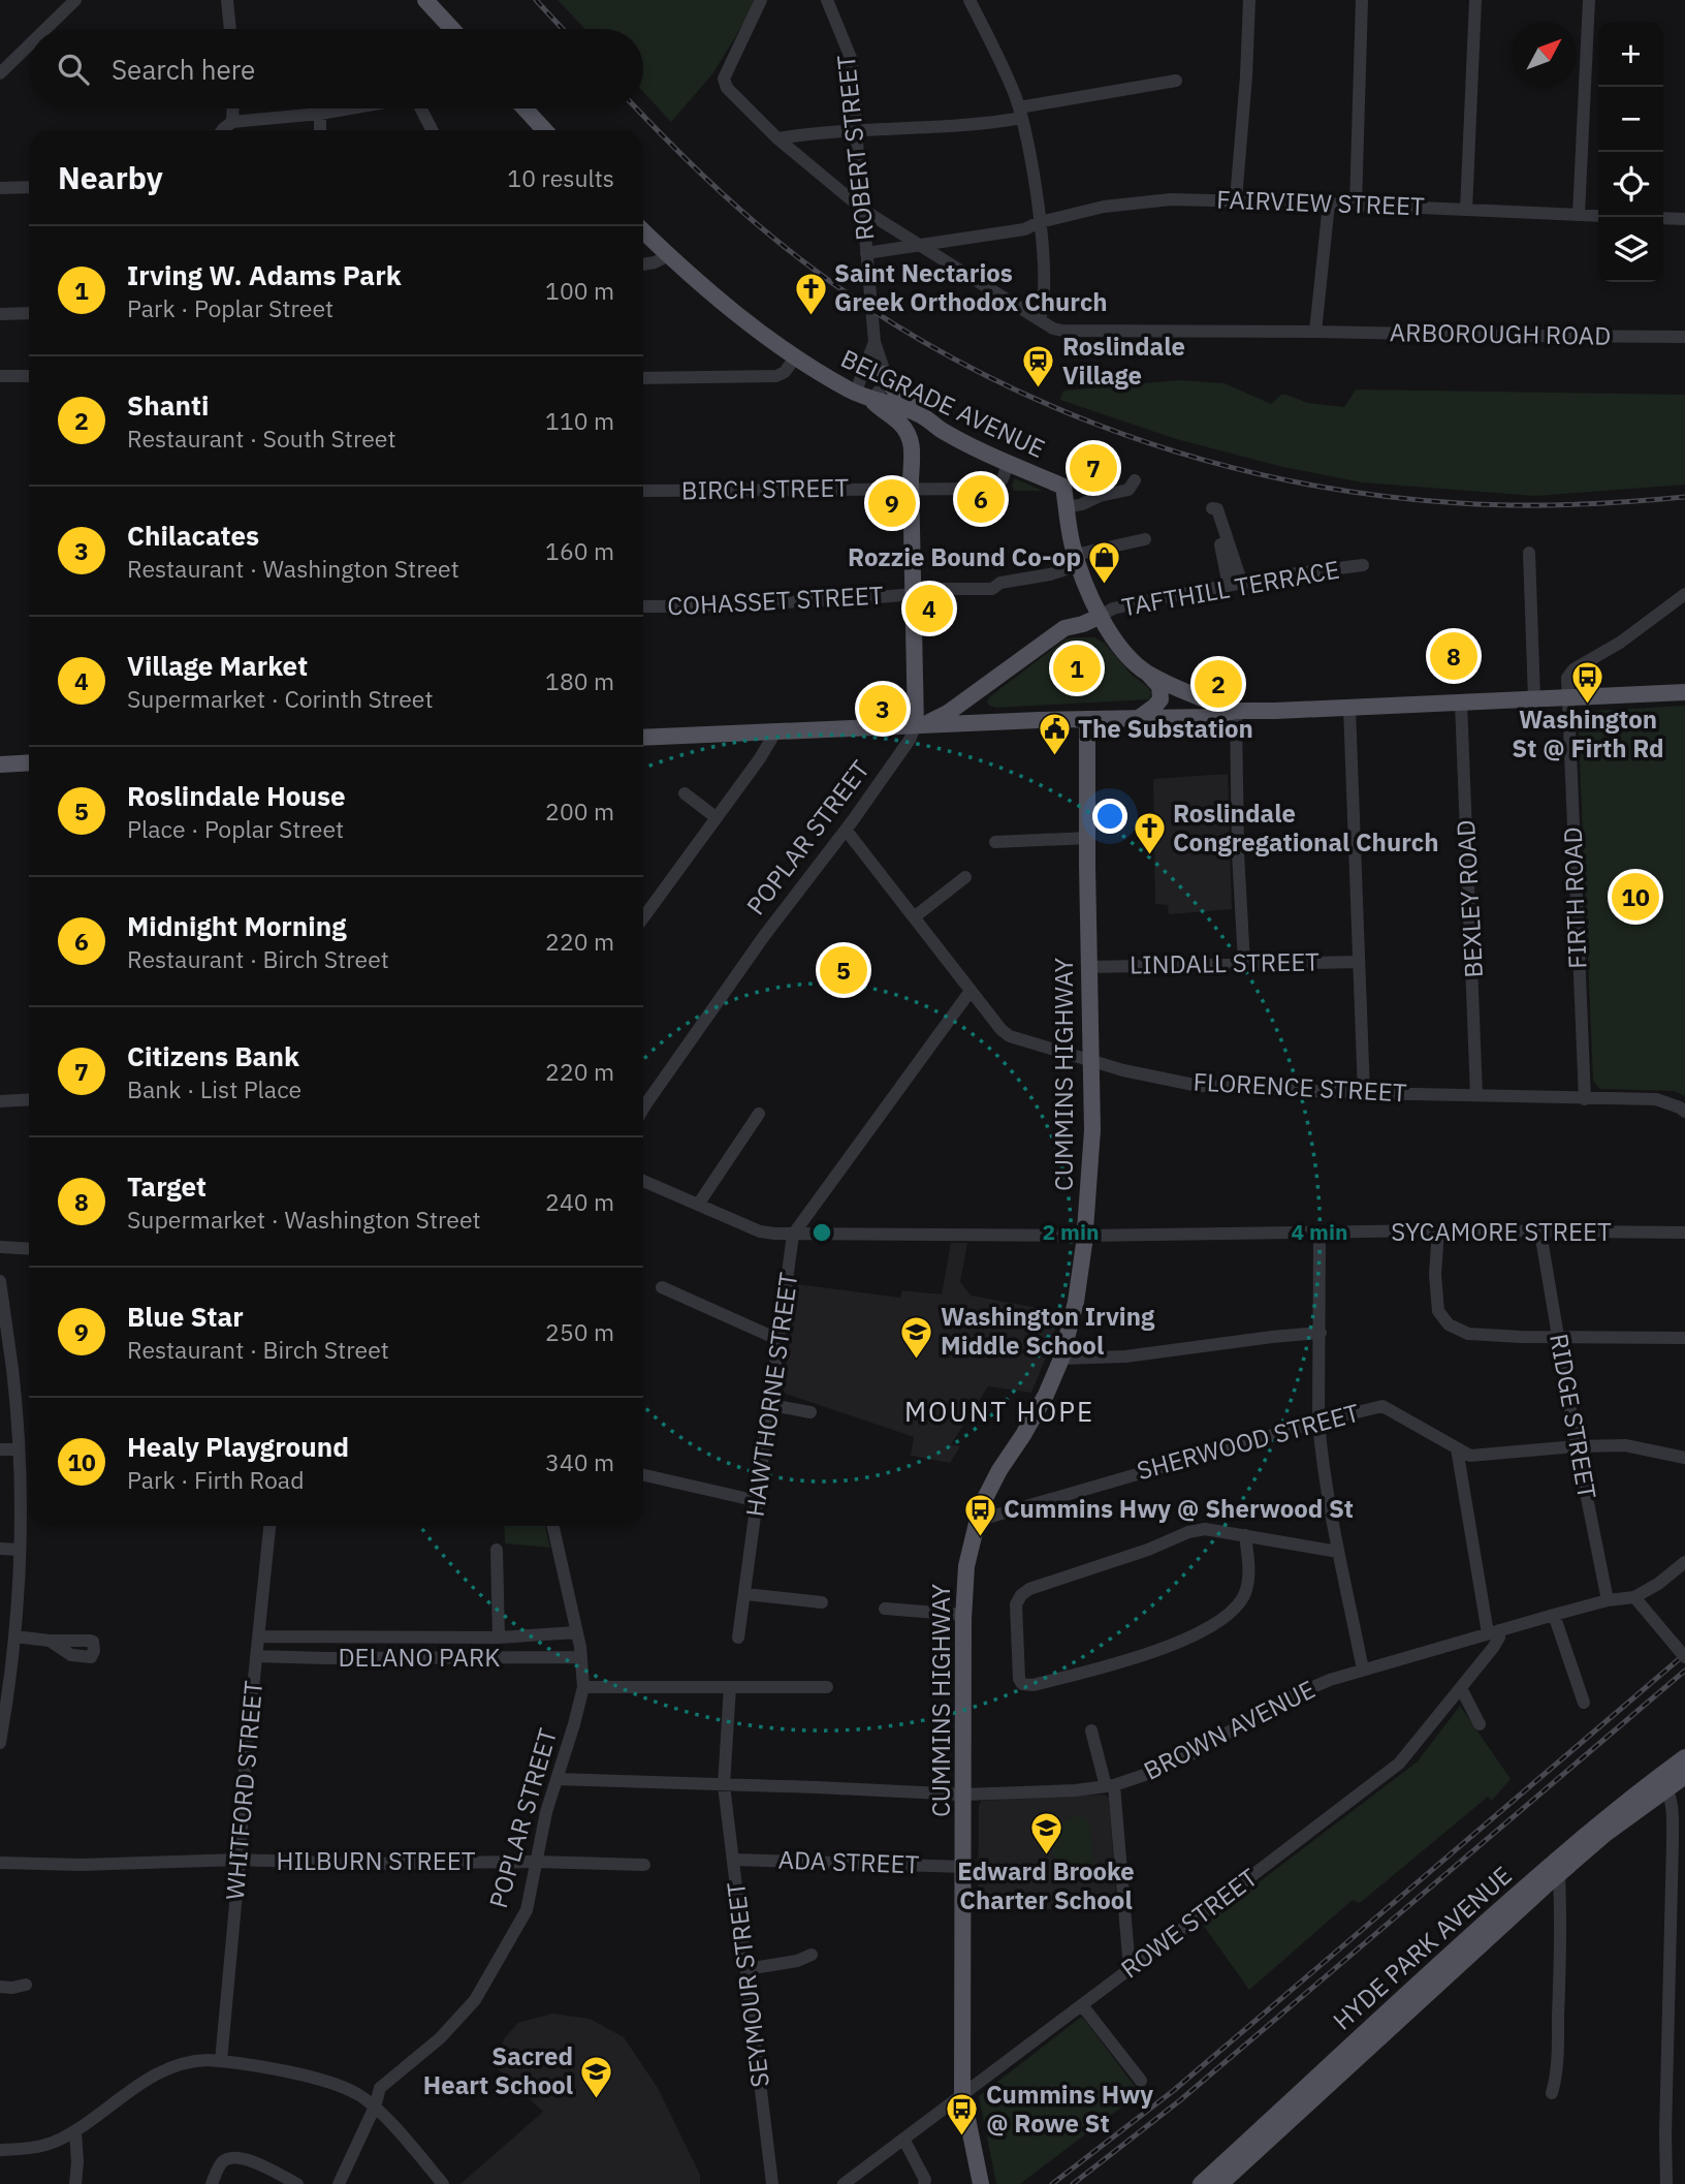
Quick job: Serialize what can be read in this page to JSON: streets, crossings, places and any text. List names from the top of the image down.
{
  "streets": {
    "main road": ["BELGRADE AVENUE", "CUMMINS HIGHWAY", "HYDE PARK AVENUE"],
    "street": [
      "ROBERT STREET",
      "FAIRVIEW STREET",
      "ARBOROUGH ROAD",
      "BIRCH STREET",
      "TAFTHILL TERRACE",
      "COHASSET STREET",
      "POPLAR STREET",
      "FIRTH ROAD",
      "BEXLEY ROAD",
      "LINDALL STREET",
      "FLORENCE STREET",
      "SYCAMORE STREET",
      "HAWTHORNE STREET",
      "RIDGE STREET",
      "SHERWOOD STREET",
      "DELANO PARK",
      "BROWN AVENUE",
      "WHITFORD STREET",
      "HILBURN STREET",
      "ADA STREET",
      "ROWE STREET",
      "SEYMOUR STREET"
    ]
  },
  "crossings": [
    ["ROBERT STREET", "FAIRVIEW STREET"],
    ["ROBERT STREET", "ARBOROUGH ROAD"],
    ["ROBERT STREET", "BELGRADE AVENUE"],
    ["FAIRVIEW STREET", "ARBOROUGH ROAD"],
    ["BELGRADE AVENUE", "BIRCH STREET"],
    ["POPLAR STREET", "FLORENCE STREET"],
    ["POPLAR STREET", "DELANO PARK"],
    ["POPLAR STREET", "BROWN AVENUE"],
    ["POPLAR STREET", "HILBURN STREET"],
    ["FIRTH ROAD", "FLORENCE STREET"],
    ["BEXLEY ROAD", "FLORENCE STREET"],
    ["LINDALL STREET", "CUMMINS HIGHWAY"],
    ["CUMMINS HIGHWAY", "FLORENCE STREET"],
    ["CUMMINS HIGHWAY", "SYCAMORE STREET"],
    ["CUMMINS HIGHWAY", "SHERWOOD STREET"],
    ["CUMMINS HIGHWAY", "BROWN AVENUE"],
    ["CUMMINS HIGHWAY", "ADA STREET"],
    ["CUMMINS HIGHWAY", "ROWE STREET"],
    ["FLORENCE STREET", "HAWTHORNE STREET"],
    ["SYCAMORE STREET", "HAWTHORNE STREET"],
    ["SYCAMORE STREET", "RIDGE STREET"],
    ["RIDGE STREET", "SHERWOOD STREET"],
    ["RIDGE STREET", "BROWN AVENUE"],
    ["DELANO PARK", "WHITFORD STREET"],
    ["BROWN AVENUE", "ROWE STREET"],
    ["BROWN AVENUE", "SEYMOUR STREET"],
    ["WHITFORD STREET", "HILBURN STREET"],
    ["ADA STREET", "SEYMOUR STREET"]
  ],
  "districts": ["MOUNT HOPE"],
  "places": {
    "church": ["Saint Nectarios Greek Orthodox Church", "Roslindale Congregational Church"],
    "station": ["Roslindale Village"],
    "shop": ["Rozzie Bound Co-op"],
    "bus stop": ["Washington St @ Firth Rd", "Cummins Hwy @ Sherwood St", "Cummins Hwy @ Rowe St"],
    "public building": ["The Substation"],
    "school or university": ["Washington Irving Middle School", "Edward Brooke Charter School", "Sacred Heart School"]
  },
  "north": "top right",
  "page": {
    "map_buttons": ["+", "−"],
    "search": "Search here",
    "heading": ["Nearby", "10 results"],
    "list": [
      {
        "mark": "1",
        "name": "Irving W. Adams Park",
        "note": "Park · Poplar Street",
        "value": "100 m"
      },
      {
        "mark": "2",
        "name": "Shanti",
        "note": "Restaurant · South Street",
        "value": "110 m"
      },
      {
        "mark": "3",
        "name": "Chilacates",
        "note": "Restaurant · Washington Street",
        "value": "160 m"
      },
      {
        "mark": "4",
        "name": "Village Market",
        "note": "Supermarket · Corinth Street",
        "value": "180 m"
      },
      {
        "mark": "5",
        "name": "Roslindale House",
        "note": "Place · Poplar Street",
        "value": "200 m"
      },
      {
        "mark": "6",
        "name": "Midnight Morning",
        "note": "Restaurant · Birch Street",
        "value": "220 m"
      },
      {
        "mark": "7",
        "name": "Citizens Bank",
        "note": "Bank · List Place",
        "value": "220 m"
      },
      {
        "mark": "8",
        "name": "Target",
        "note": "Supermarket · Washington Street",
        "value": "240 m"
      },
      {
        "mark": "9",
        "name": "Blue Star",
        "note": "Restaurant · Birch Street",
        "value": "250 m"
      },
      {
        "mark": "10",
        "name": "Healy Playground",
        "note": "Park · Firth Road",
        "value": "340 m"
      }
    ],
    "pins": [
      "7",
      "6",
      "9",
      "4",
      "8",
      "1",
      "2",
      "3",
      "10",
      "5"
    ]
  },
  "rings": ["2 min", "4 min"]
}
